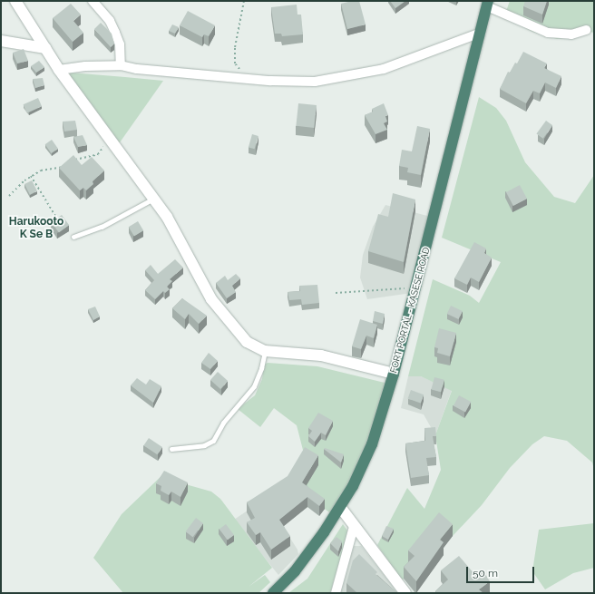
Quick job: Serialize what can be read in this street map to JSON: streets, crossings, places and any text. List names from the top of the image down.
{
  "streets": {
    "highway": ["FORT PORTAL - KASESE ROAD"]
  },
  "districts": ["Harukooto K Se B"],
  "scale_bar": "50 m"
}
